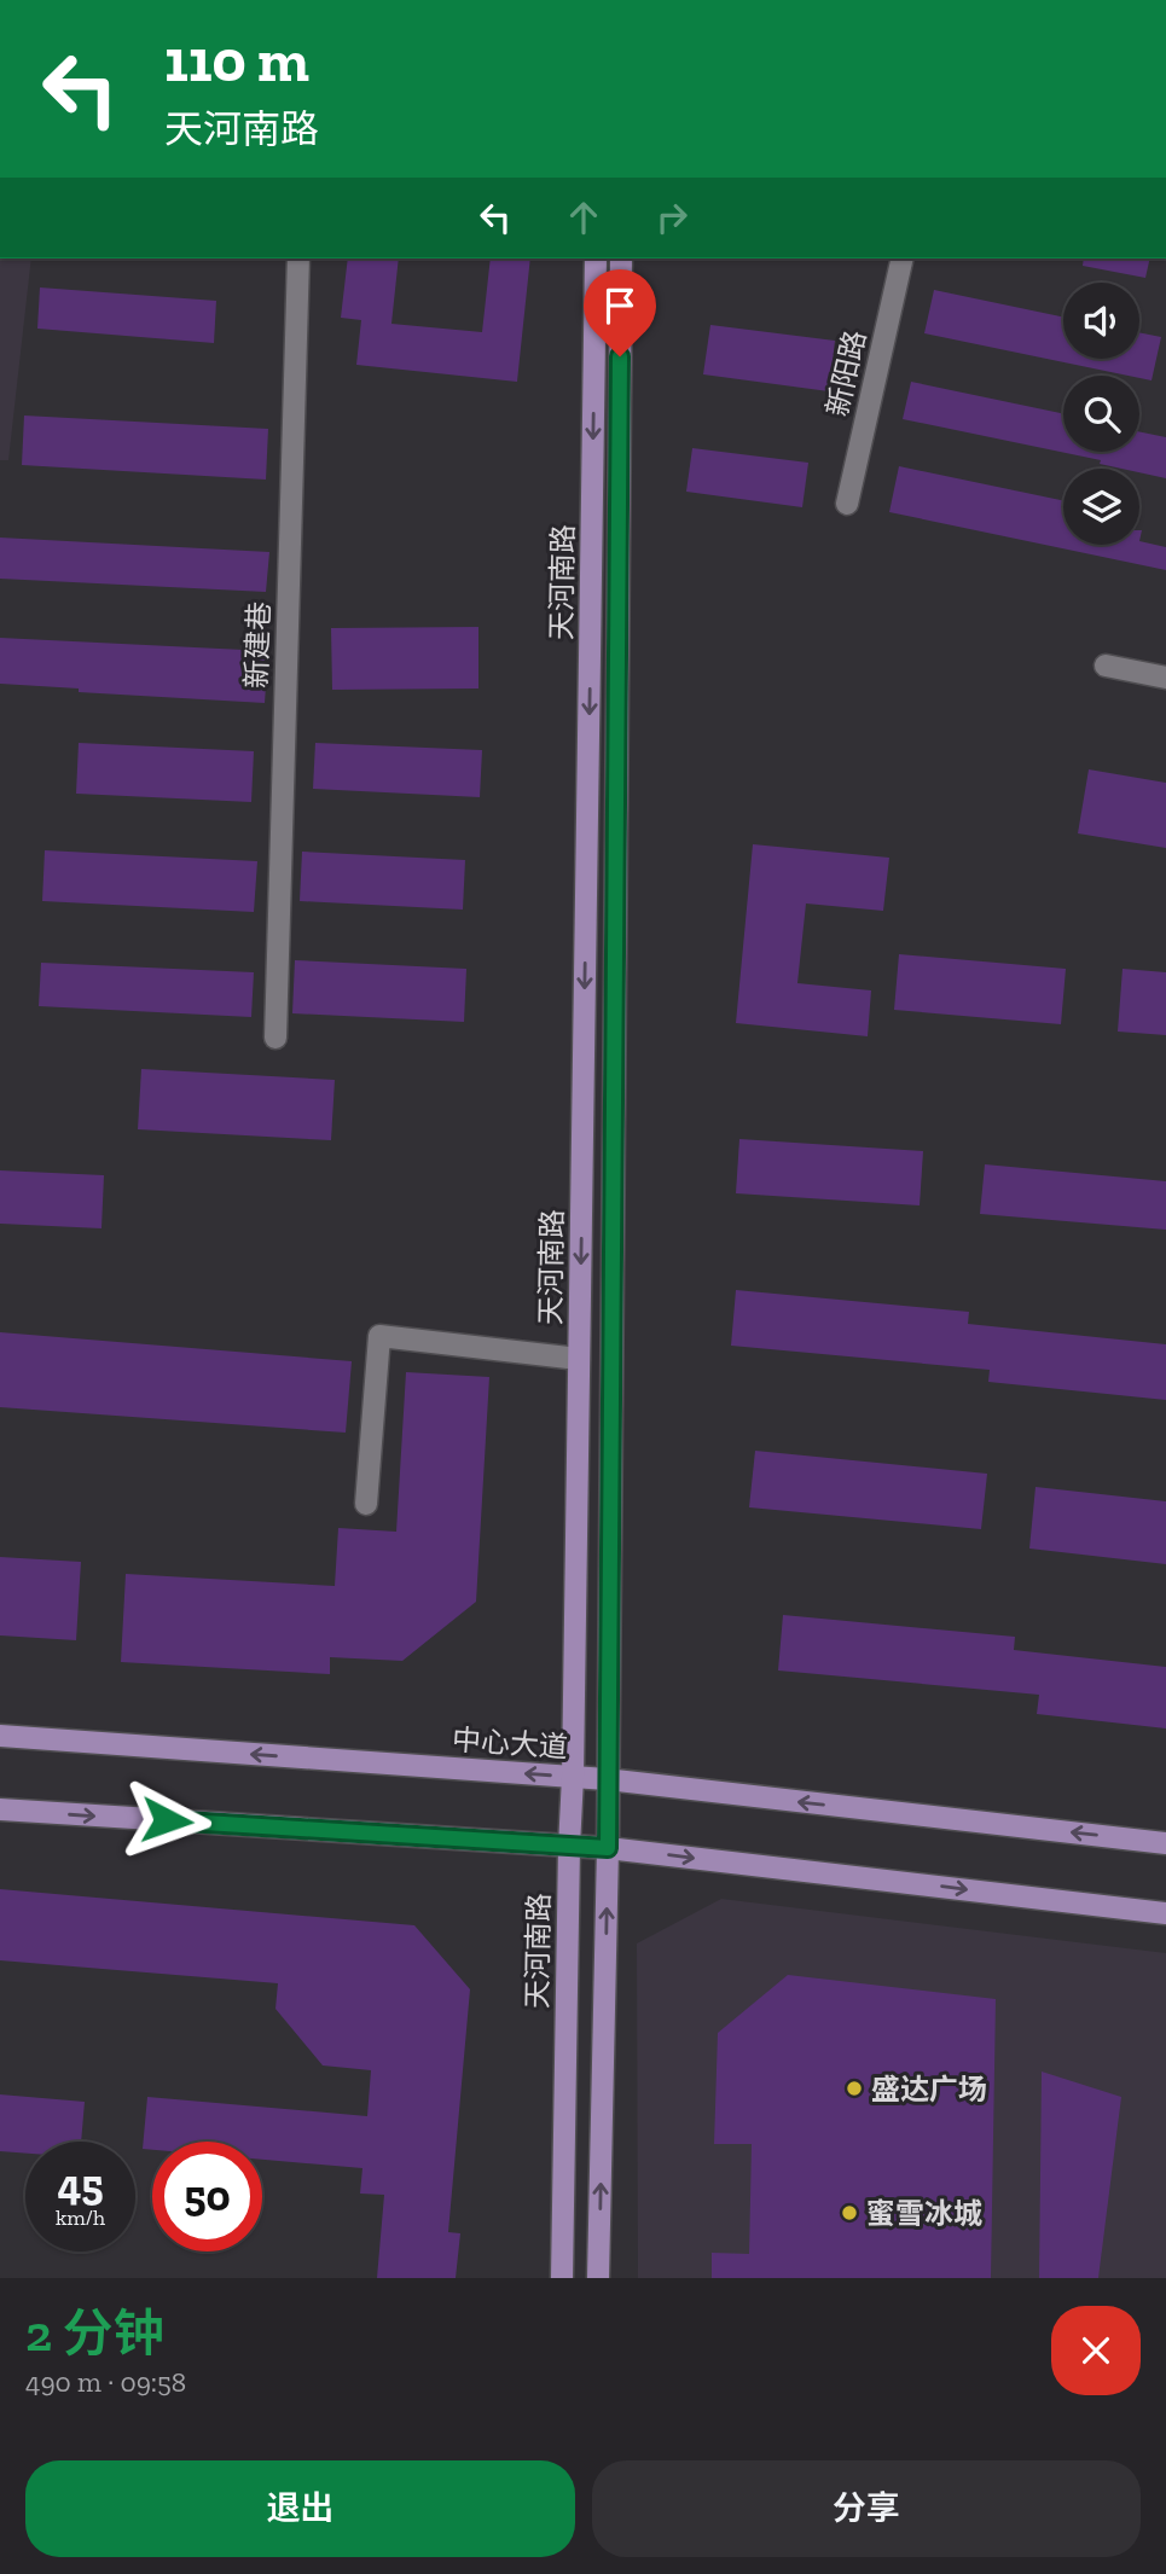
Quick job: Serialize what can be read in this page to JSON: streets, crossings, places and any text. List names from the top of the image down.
{
  "streets": {
    "main road": ["天河南路", "中心大道"],
    "street": ["新阳路", "新建巷"]
  },
  "crossings": [
    ["天河南路", "中心大道"]
  ],
  "places": ["盛达广场", "蜜雪冰城"],
  "page": {
    "turn": ["110 m", "天河南路"],
    "speed": "45 km/h",
    "limit": "50",
    "heading": ["2 分钟", "490 m · 09:58"],
    "buttons": ["退出", "分享"]
  }
}
